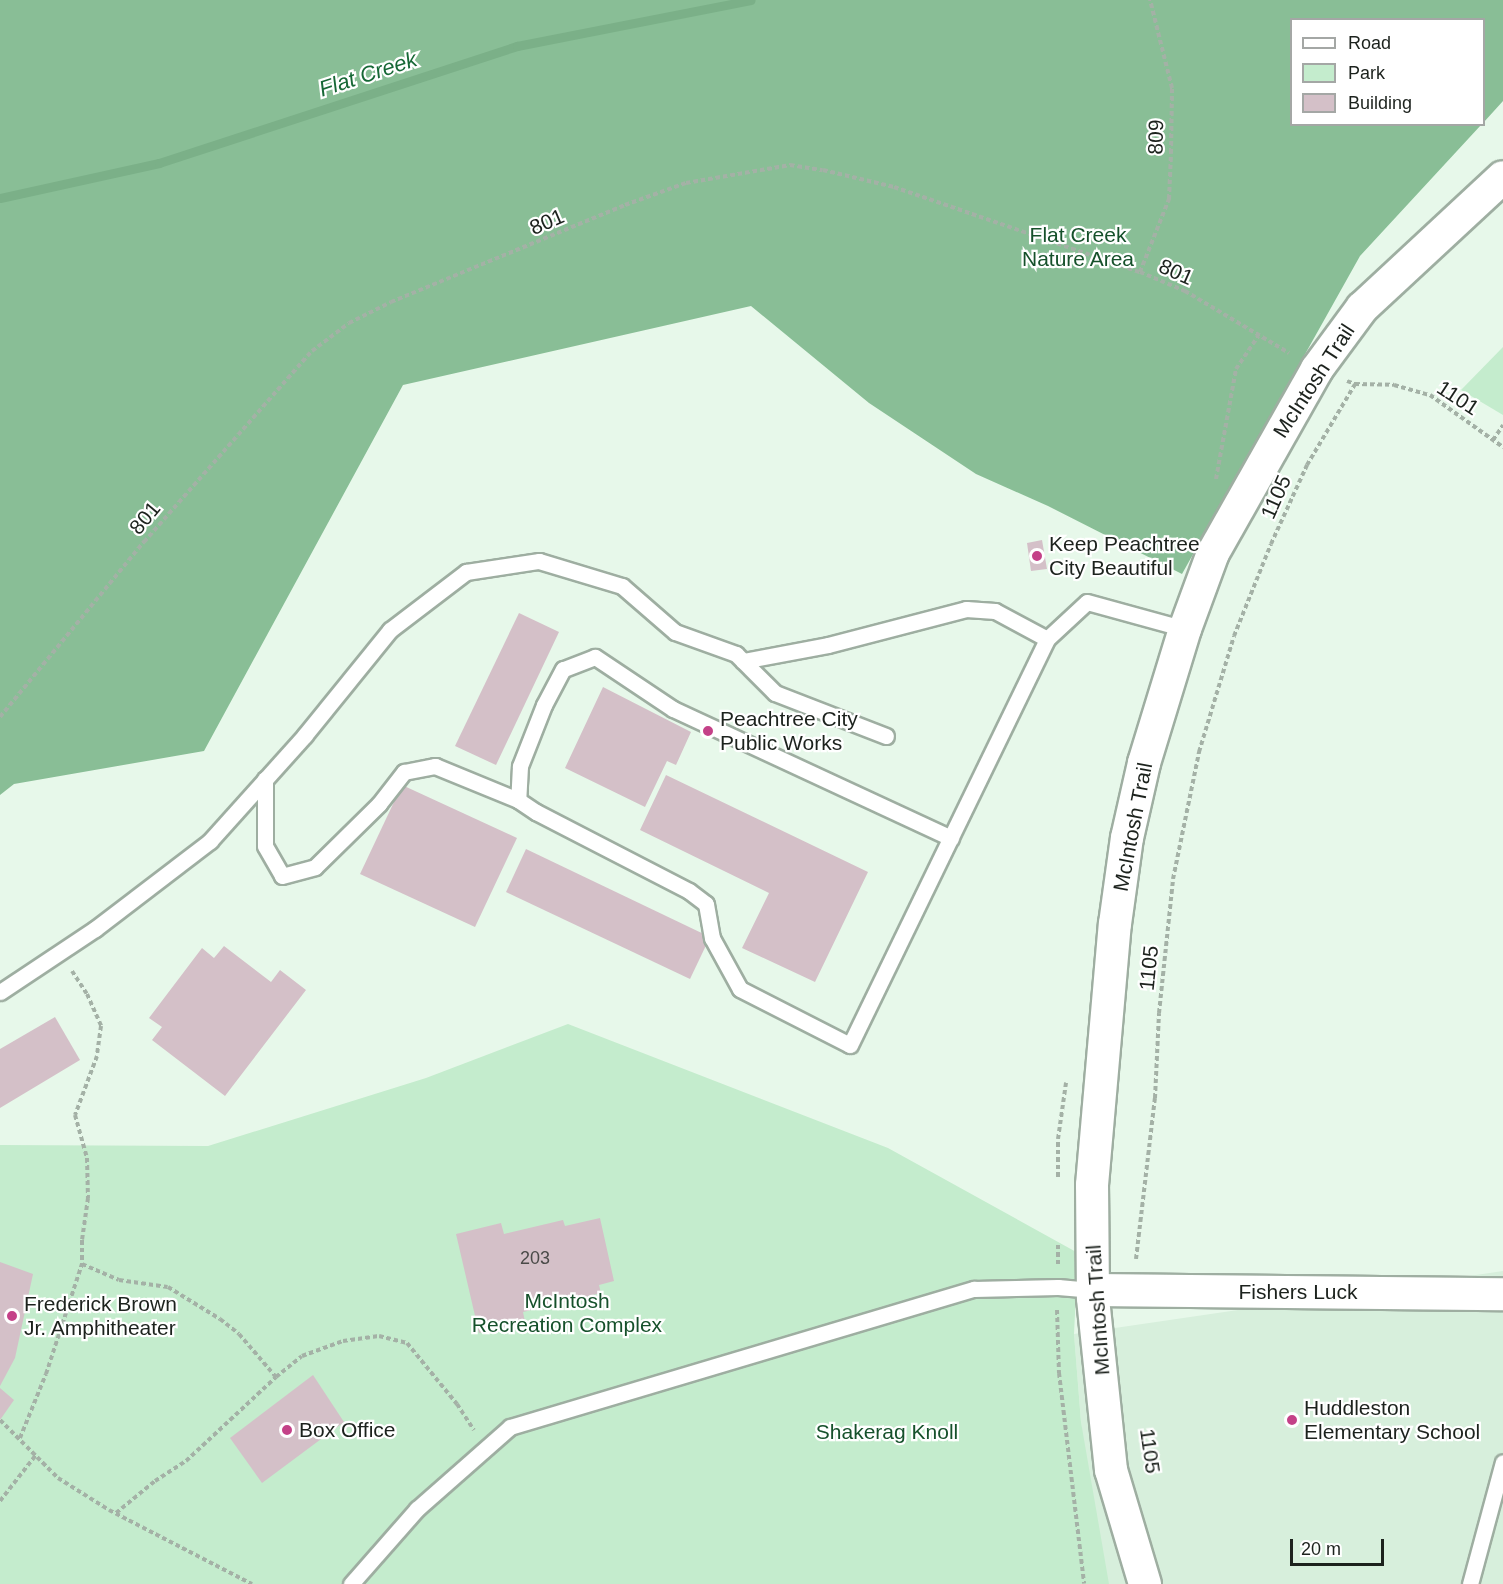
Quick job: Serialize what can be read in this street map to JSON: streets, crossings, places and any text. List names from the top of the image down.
{
  "streets": {
    "street": ["McIntosh Trail", "Fishers Luck"],
    "path": [
      "809",
      "801",
      "1101",
      "1105"
    ]
  },
  "crossings": [
    ["809", "801"],
    ["McIntosh Trail", "Fishers Luck"],
    ["1101", "1105"],
    ["1105", "Fishers Luck"]
  ],
  "water": ["Flat Creek"],
  "parks": ["Flat Creek Nature Area", "McIntosh Recreation Complex", "Shakerag Knoll"],
  "places": [
    "Keep Peachtree City Beautiful",
    "Peachtree City Public Works",
    "Frederick Brown Jr. Amphitheater",
    "Huddleston Elementary School",
    "Box Office"
  ],
  "house_numbers": ["203"],
  "legend": ["Road", "Park", "Building"],
  "scale_bar": "20 m"
}
